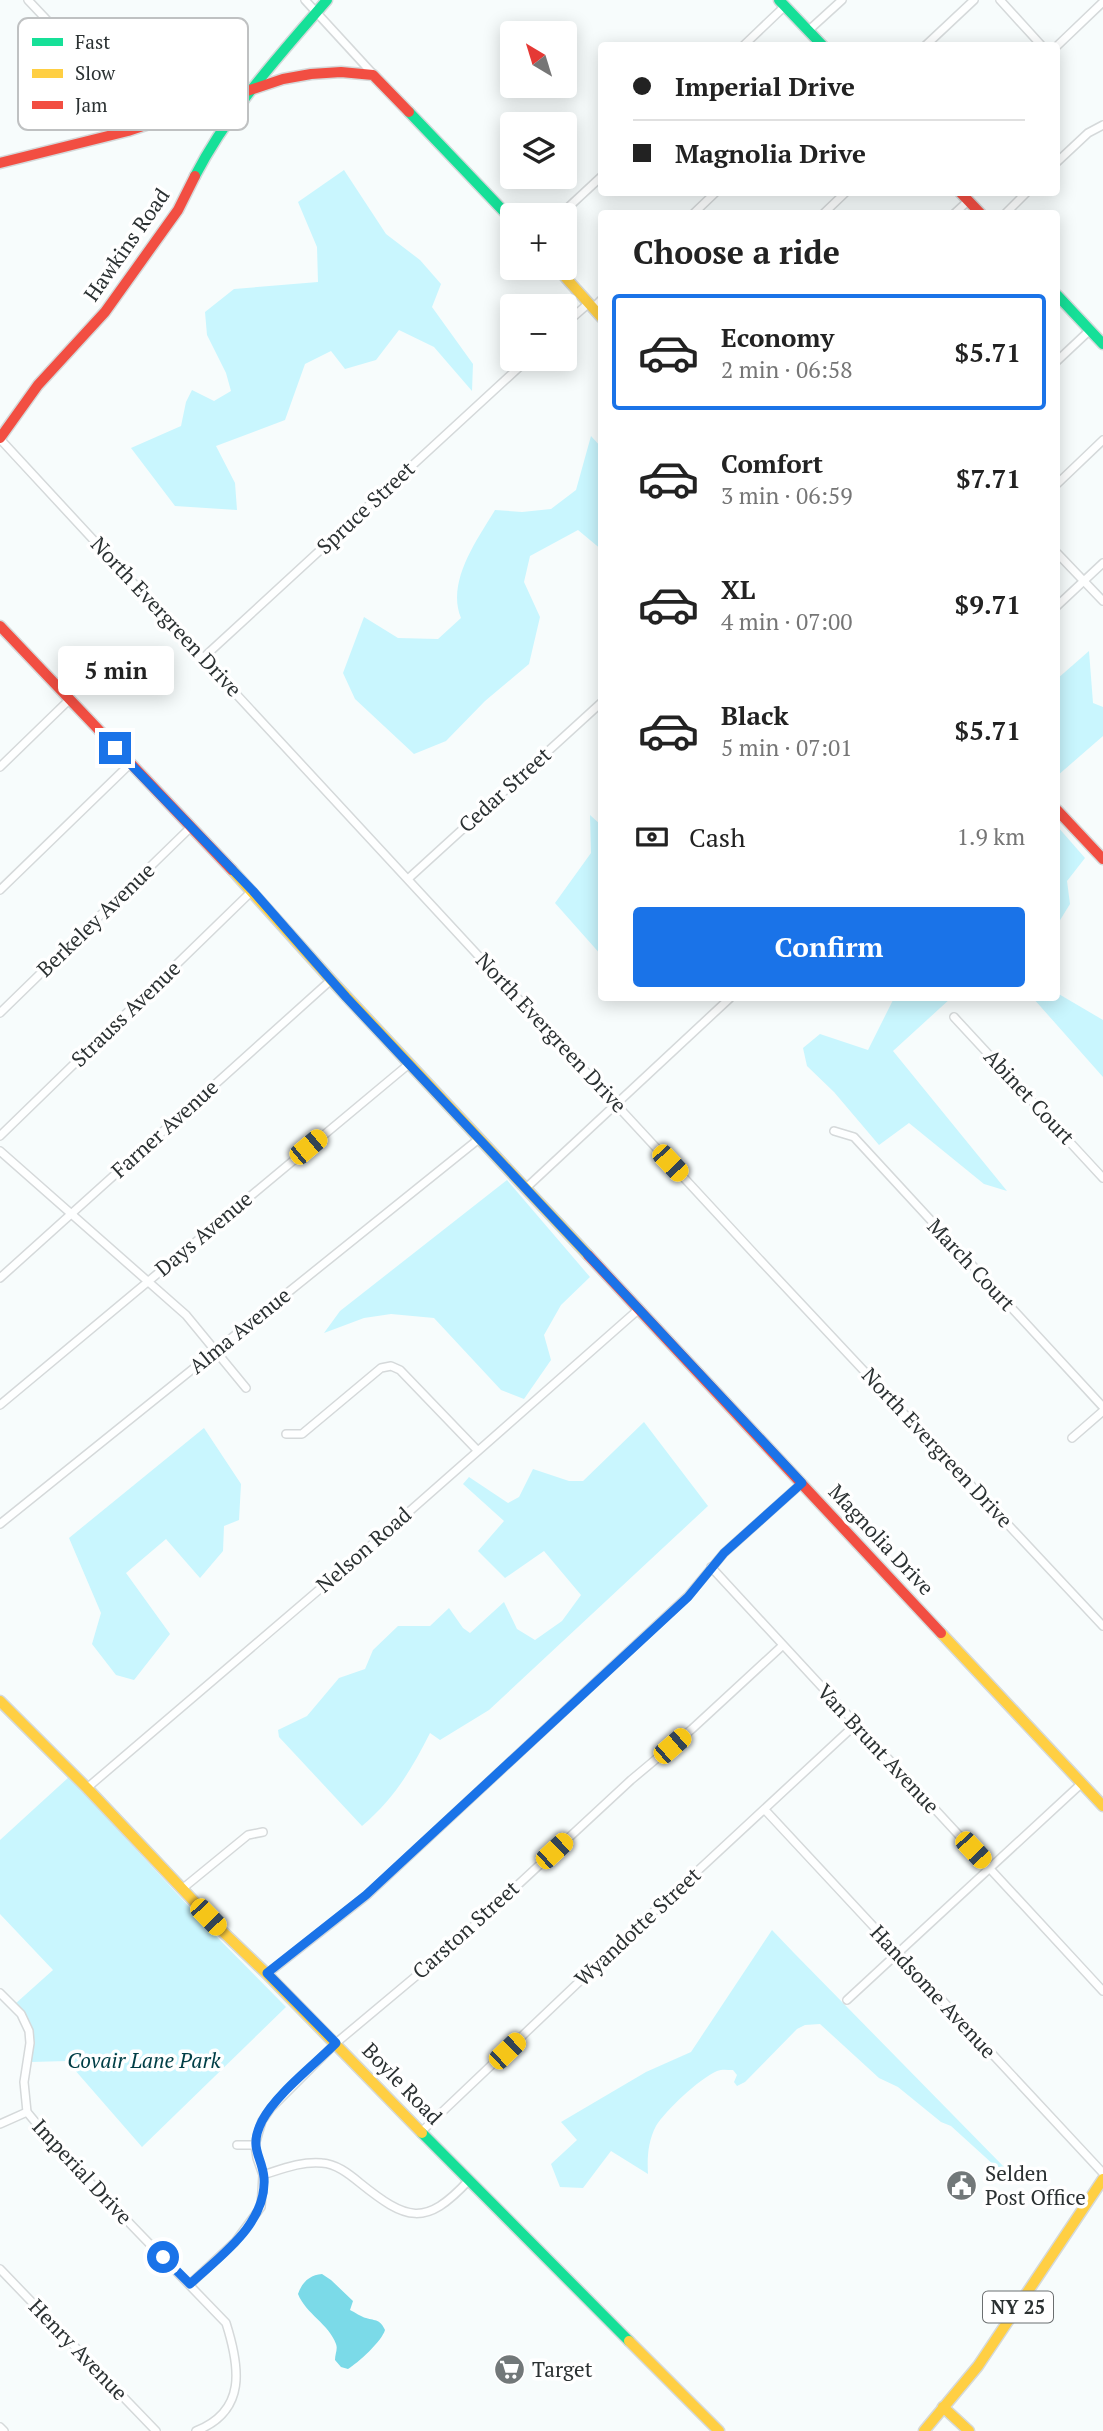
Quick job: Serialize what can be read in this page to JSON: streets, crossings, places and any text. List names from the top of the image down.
{
  "streets": {
    "street": [
      "Hawkins Road",
      "Spruce Street",
      "North Evergreen Drive",
      "Cedar Street",
      "Berkeley Avenue",
      "Strauss Avenue",
      "Abinet Court",
      "Farner Avenue",
      "Days Avenue",
      "March Court",
      "Alma Avenue",
      "Magnolia Drive",
      "Nelson Road",
      "Van Brunt Avenue",
      "Wyandotte Street",
      "Carston Street",
      "Handsome Avenue",
      "Boyle Road",
      "Imperial Drive",
      "NY 25",
      "Henry Avenue"
    ]
  },
  "crossings": [
    ["Hawkins Road", "North Evergreen Drive"],
    ["Spruce Street", "North Evergreen Drive"],
    ["North Evergreen Drive", "Cedar Street"],
    ["Berkeley Avenue", "Magnolia Drive"],
    ["Strauss Avenue", "Magnolia Drive"],
    ["Farner Avenue", "Magnolia Drive"],
    ["Days Avenue", "Magnolia Drive"],
    ["Alma Avenue", "Magnolia Drive"],
    ["Magnolia Drive", "Nelson Road"],
    ["Nelson Road", "Boyle Road"],
    ["Van Brunt Avenue", "Wyandotte Street"],
    ["Van Brunt Avenue", "Carston Street"],
    ["Wyandotte Street", "Handsome Avenue"],
    ["Wyandotte Street", "Boyle Road"],
    ["Carston Street", "Boyle Road"]
  ],
  "parks": ["Covair Lane Park"],
  "places": {
    "public building": ["Selden Post Office"],
    "supermarket": ["Target"]
  },
  "legend": ["Fast", "Slow", "Jam"],
  "north": "top left",
  "page": {
    "map_buttons": ["+", "−"],
    "banner": ["Imperial Drive", "Magnolia Drive"],
    "heading": "Choose a ride",
    "list": [
      {
        "name": "Economy",
        "note": "2 min · 06:58",
        "value": "$5.71"
      },
      {
        "name": "Comfort",
        "note": "3 min · 06:59",
        "value": "$7.71"
      },
      {
        "name": "XL",
        "note": "4 min · 07:00",
        "value": "$9.71"
      },
      {
        "name": "Black",
        "note": "5 min · 07:01",
        "value": "$5.71"
      }
    ],
    "bubble": "5 min",
    "pay": ["Cash", "1.9 km"],
    "buttons": "Confirm"
  }
}
